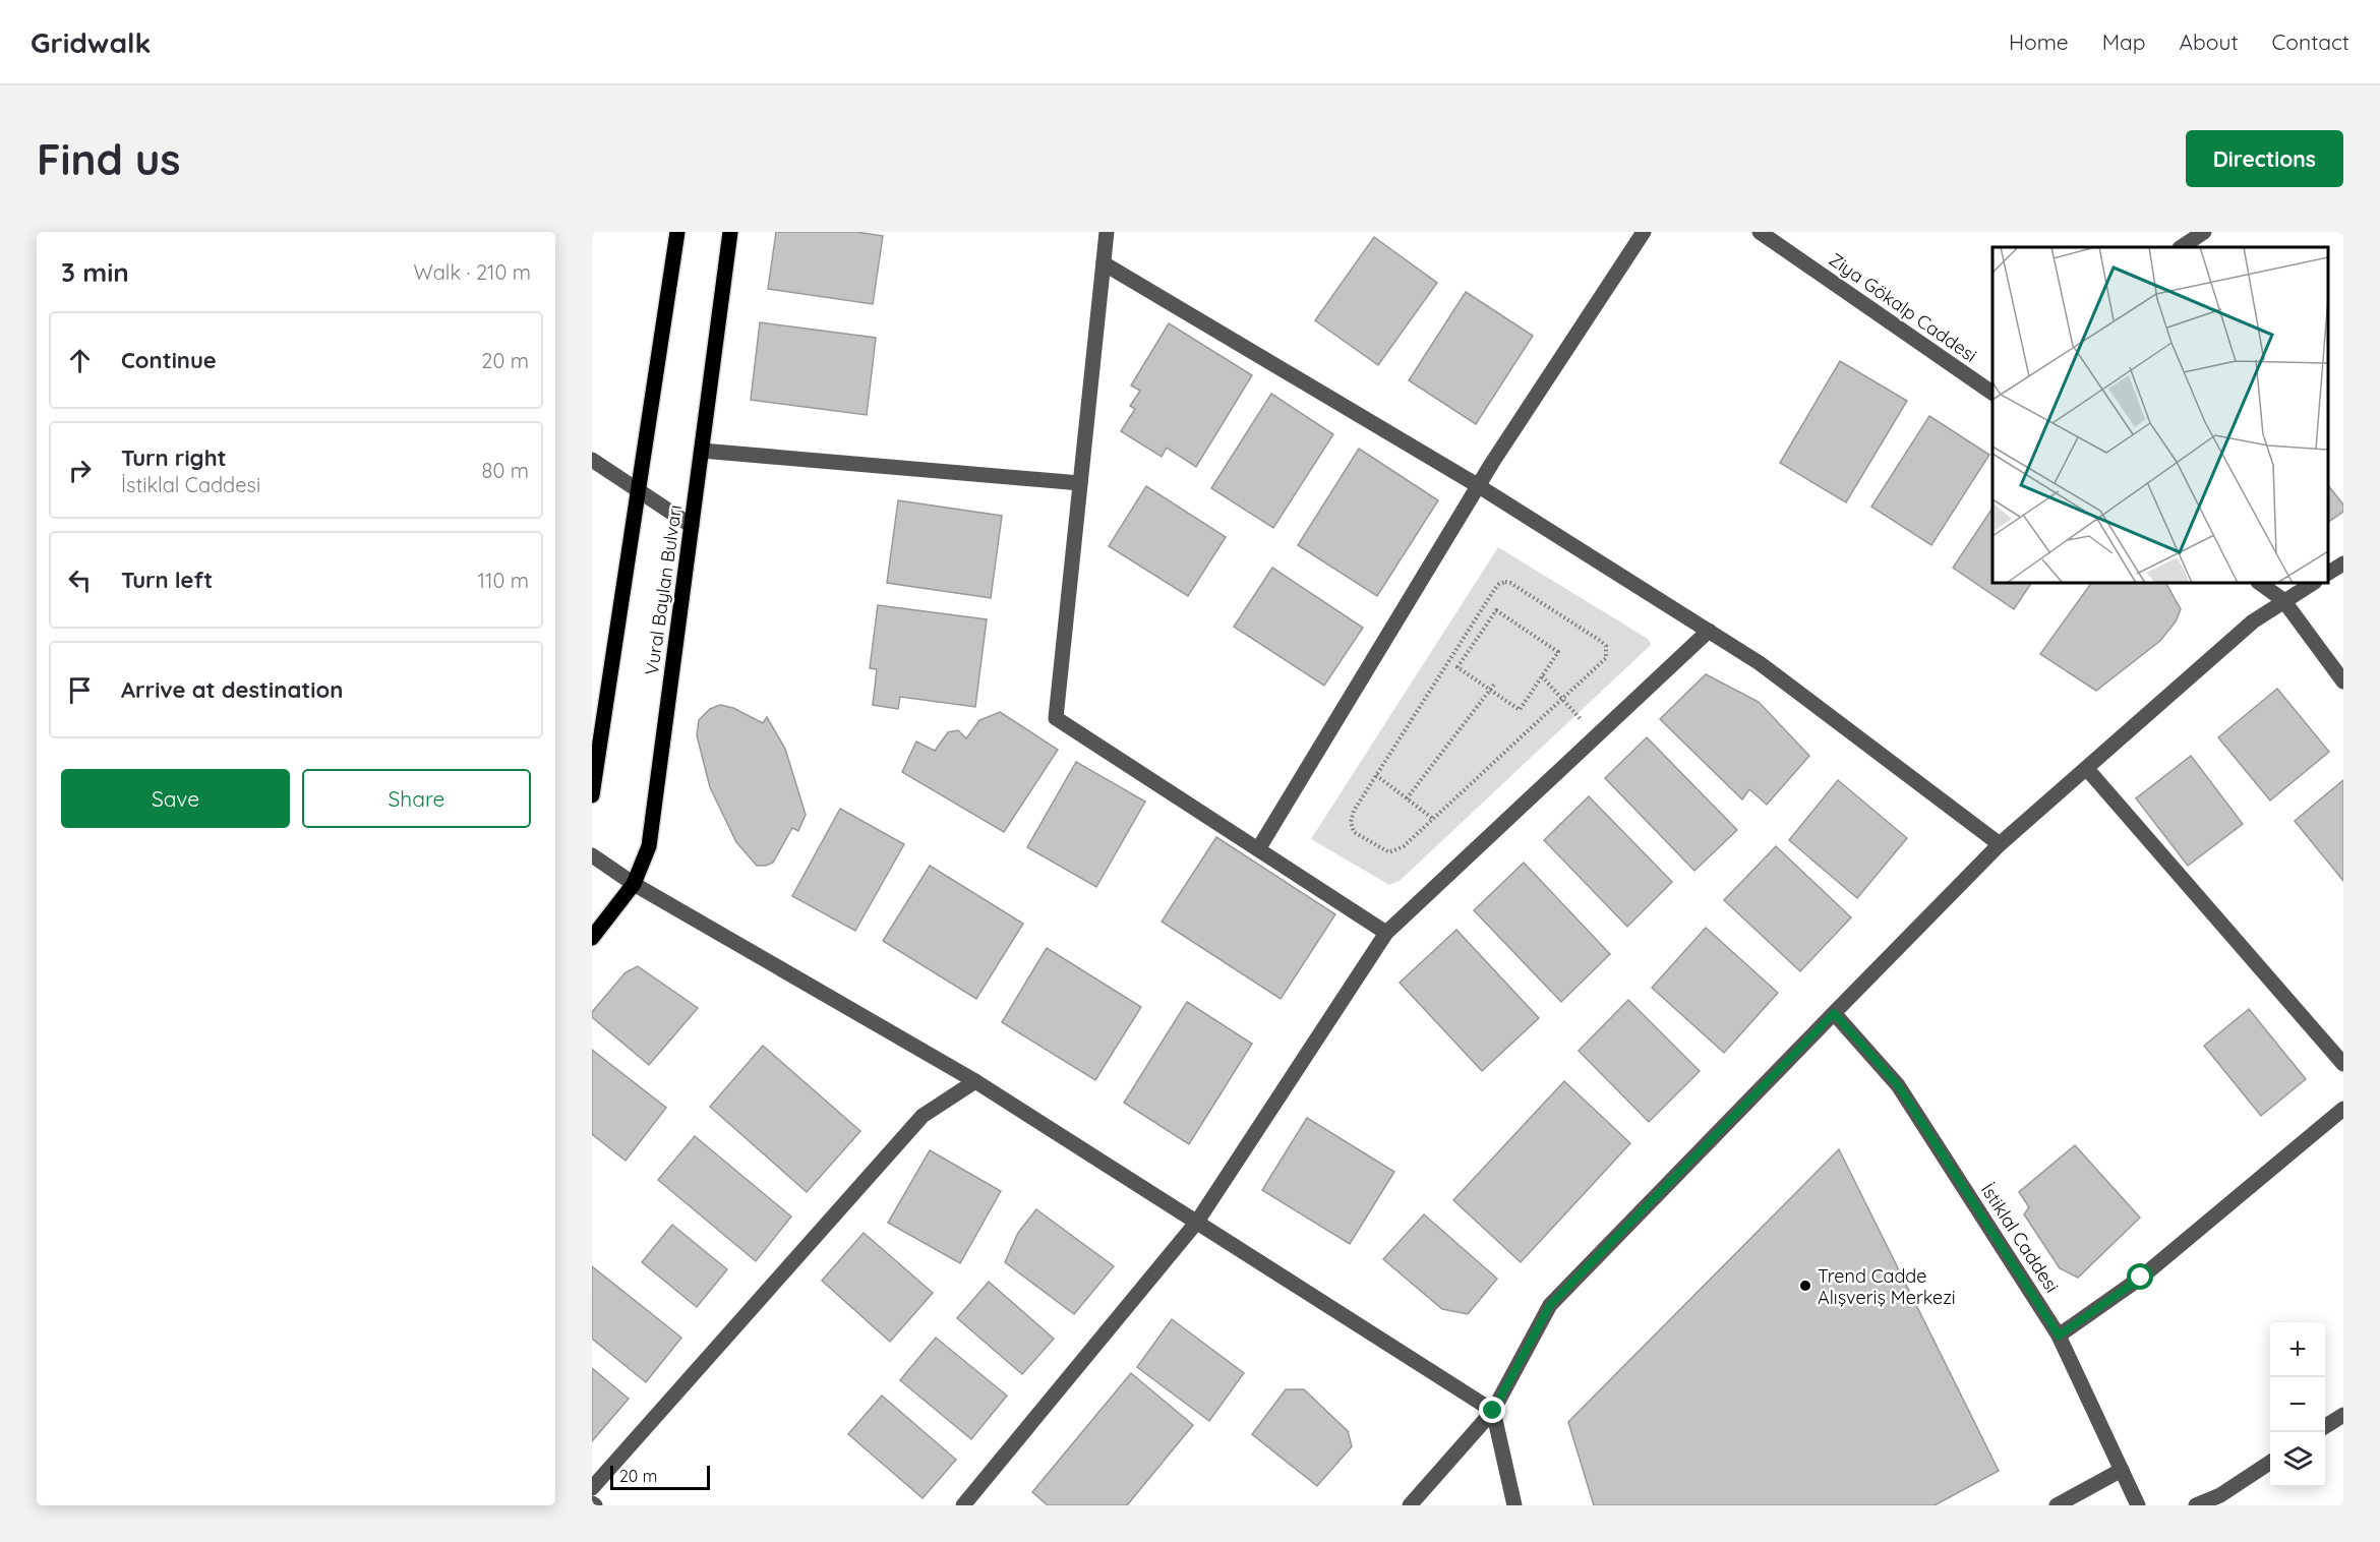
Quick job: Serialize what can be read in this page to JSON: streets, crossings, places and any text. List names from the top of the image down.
{
  "streets": {
    "main road": ["Vural Baylan Bulvarı"],
    "street": ["Ziya Gökalp Caddesi", "İstiklal Caddesi"]
  },
  "places": ["Trend Cadde Alışveriş Merkezi"],
  "scale_bar": "20 m",
  "page": {
    "header": "Gridwalk",
    "nav": [
      "Home",
      "Map",
      "About",
      "Contact"
    ],
    "buttons": [
      "Directions",
      ["Save", "Share"]
    ],
    "title": "Find us",
    "heading": ["3 min", "Walk · 210 m"],
    "list": [
      ["Continue", "20 m"],
      ["Turn right", "İstiklal Caddesi", "80 m"],
      ["Turn left", "110 m"],
      "Arrive at destination"
    ],
    "map_buttons": ["+", "−"],
    "scale": "20 m"
  }
}
